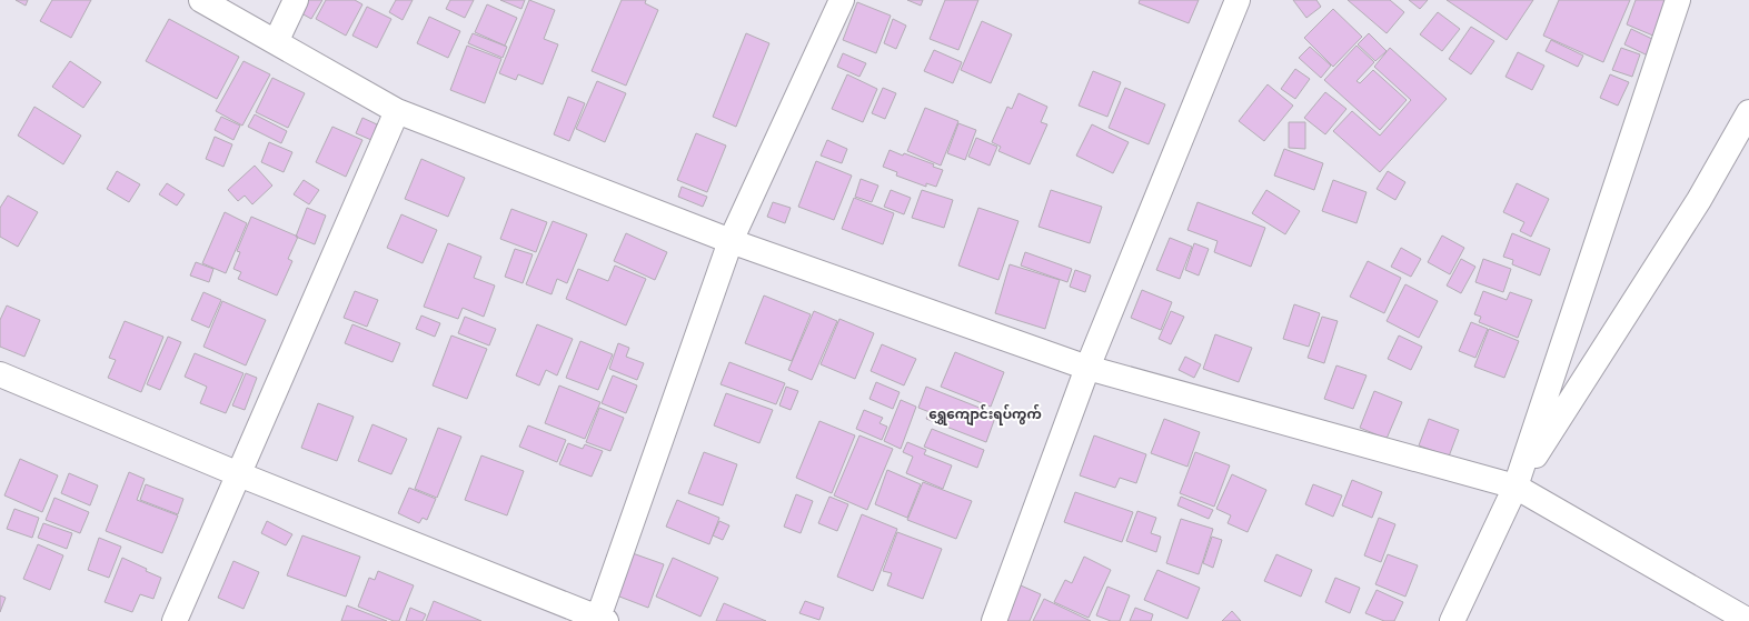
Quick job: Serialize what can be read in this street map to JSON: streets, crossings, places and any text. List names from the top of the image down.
{
  "districts": ["ရွှေကျောင်းရပ်ကွက်"]
}
